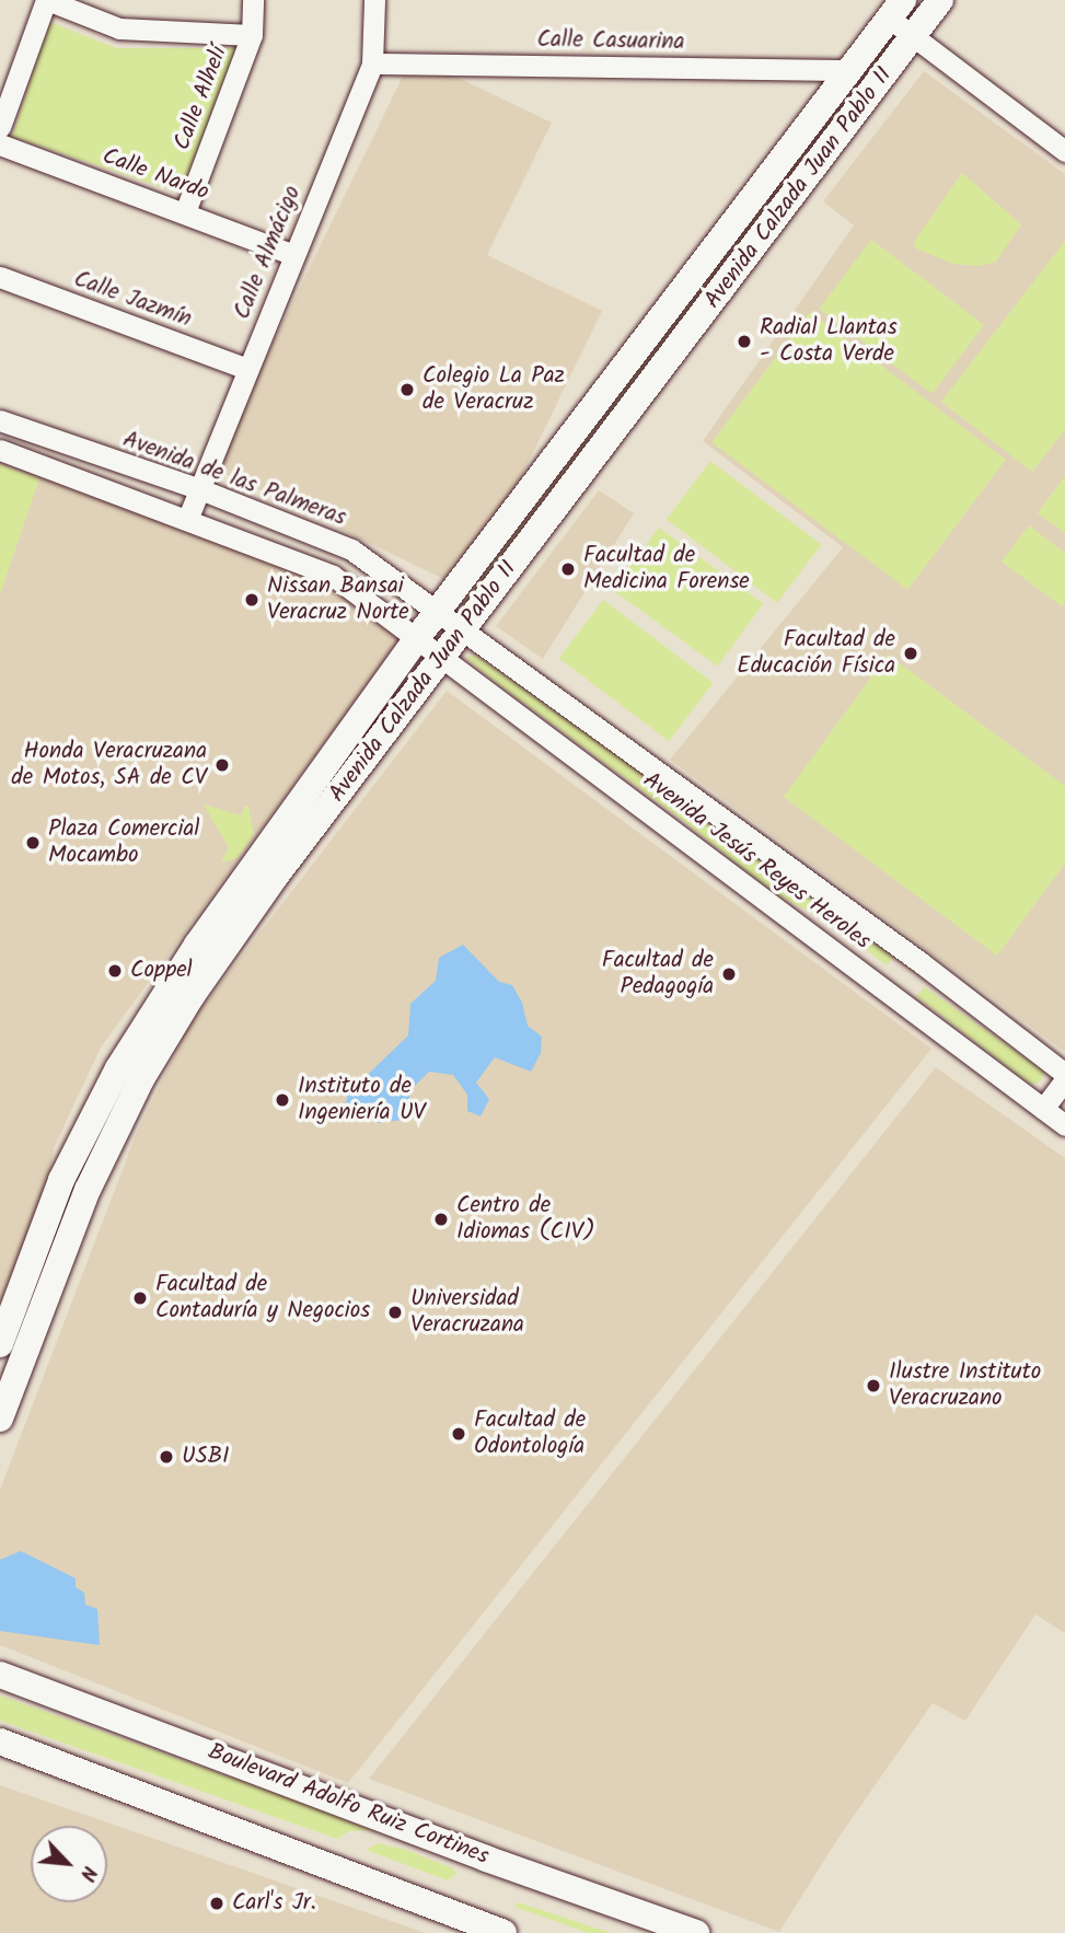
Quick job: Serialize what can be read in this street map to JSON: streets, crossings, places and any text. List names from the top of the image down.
{
  "streets": {
    "main road": ["Avenida Calzada Juan Pablo II", "Boulevard Adolfo Ruiz Cortines"],
    "street": [
      "Calle Casuarina",
      "Calle Alhelí",
      "Calle Nardo",
      "Calle Almácigo",
      "Calle Jazmín",
      "Avenida de las Palmeras",
      "Avenida Jesús Reyes Heroles"
    ]
  },
  "crossings": [
    ["Calle Casuarina", "Avenida Calzada Juan Pablo II"],
    ["Calle Casuarina", "Calle Almácigo"],
    ["Calle Alhelí", "Calle Nardo"],
    ["Calle Nardo", "Calle Almácigo"],
    ["Avenida Calzada Juan Pablo II", "Avenida de las Palmeras"],
    ["Avenida Calzada Juan Pablo II", "Avenida Jesús Reyes Heroles"],
    ["Calle Almácigo", "Calle Jazmín"],
    ["Calle Almácigo", "Avenida de las Palmeras"],
    ["Avenida de las Palmeras", "Avenida Jesús Reyes Heroles"]
  ],
  "places": [
    "Radial Llantas - Costa Verde",
    "Colegio La Paz de Veracruz",
    "Facultad de Medicina Forense",
    "Nissan Bansai Veracruz Norte",
    "Facultad de Educación Física",
    "Honda Veracruzana de Motos, SA de CV",
    "Plaza Comercial Mocambo",
    "Coppel",
    "Facultad de Pedagogía",
    "Instituto de Ingeniería UV",
    "Centro de Idiomas (CIV)",
    "Facultad de Contaduría y Negocios",
    "Universidad Veracruzana",
    "Ilustre Instituto Veracruzano",
    "Facultad de Odontología",
    "USBI",
    "Carl's Jr."
  ],
  "north": "bottom right"
}
